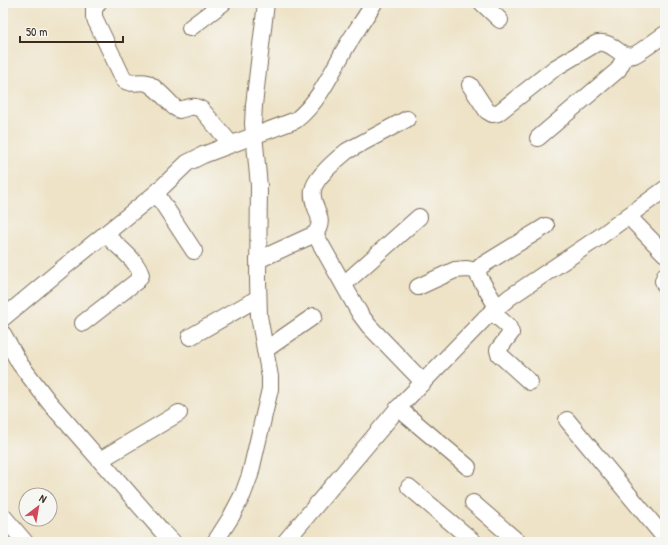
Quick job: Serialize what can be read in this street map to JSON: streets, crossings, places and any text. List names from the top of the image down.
{
  "scale_bar": "50 m",
  "north": "top right"
}
